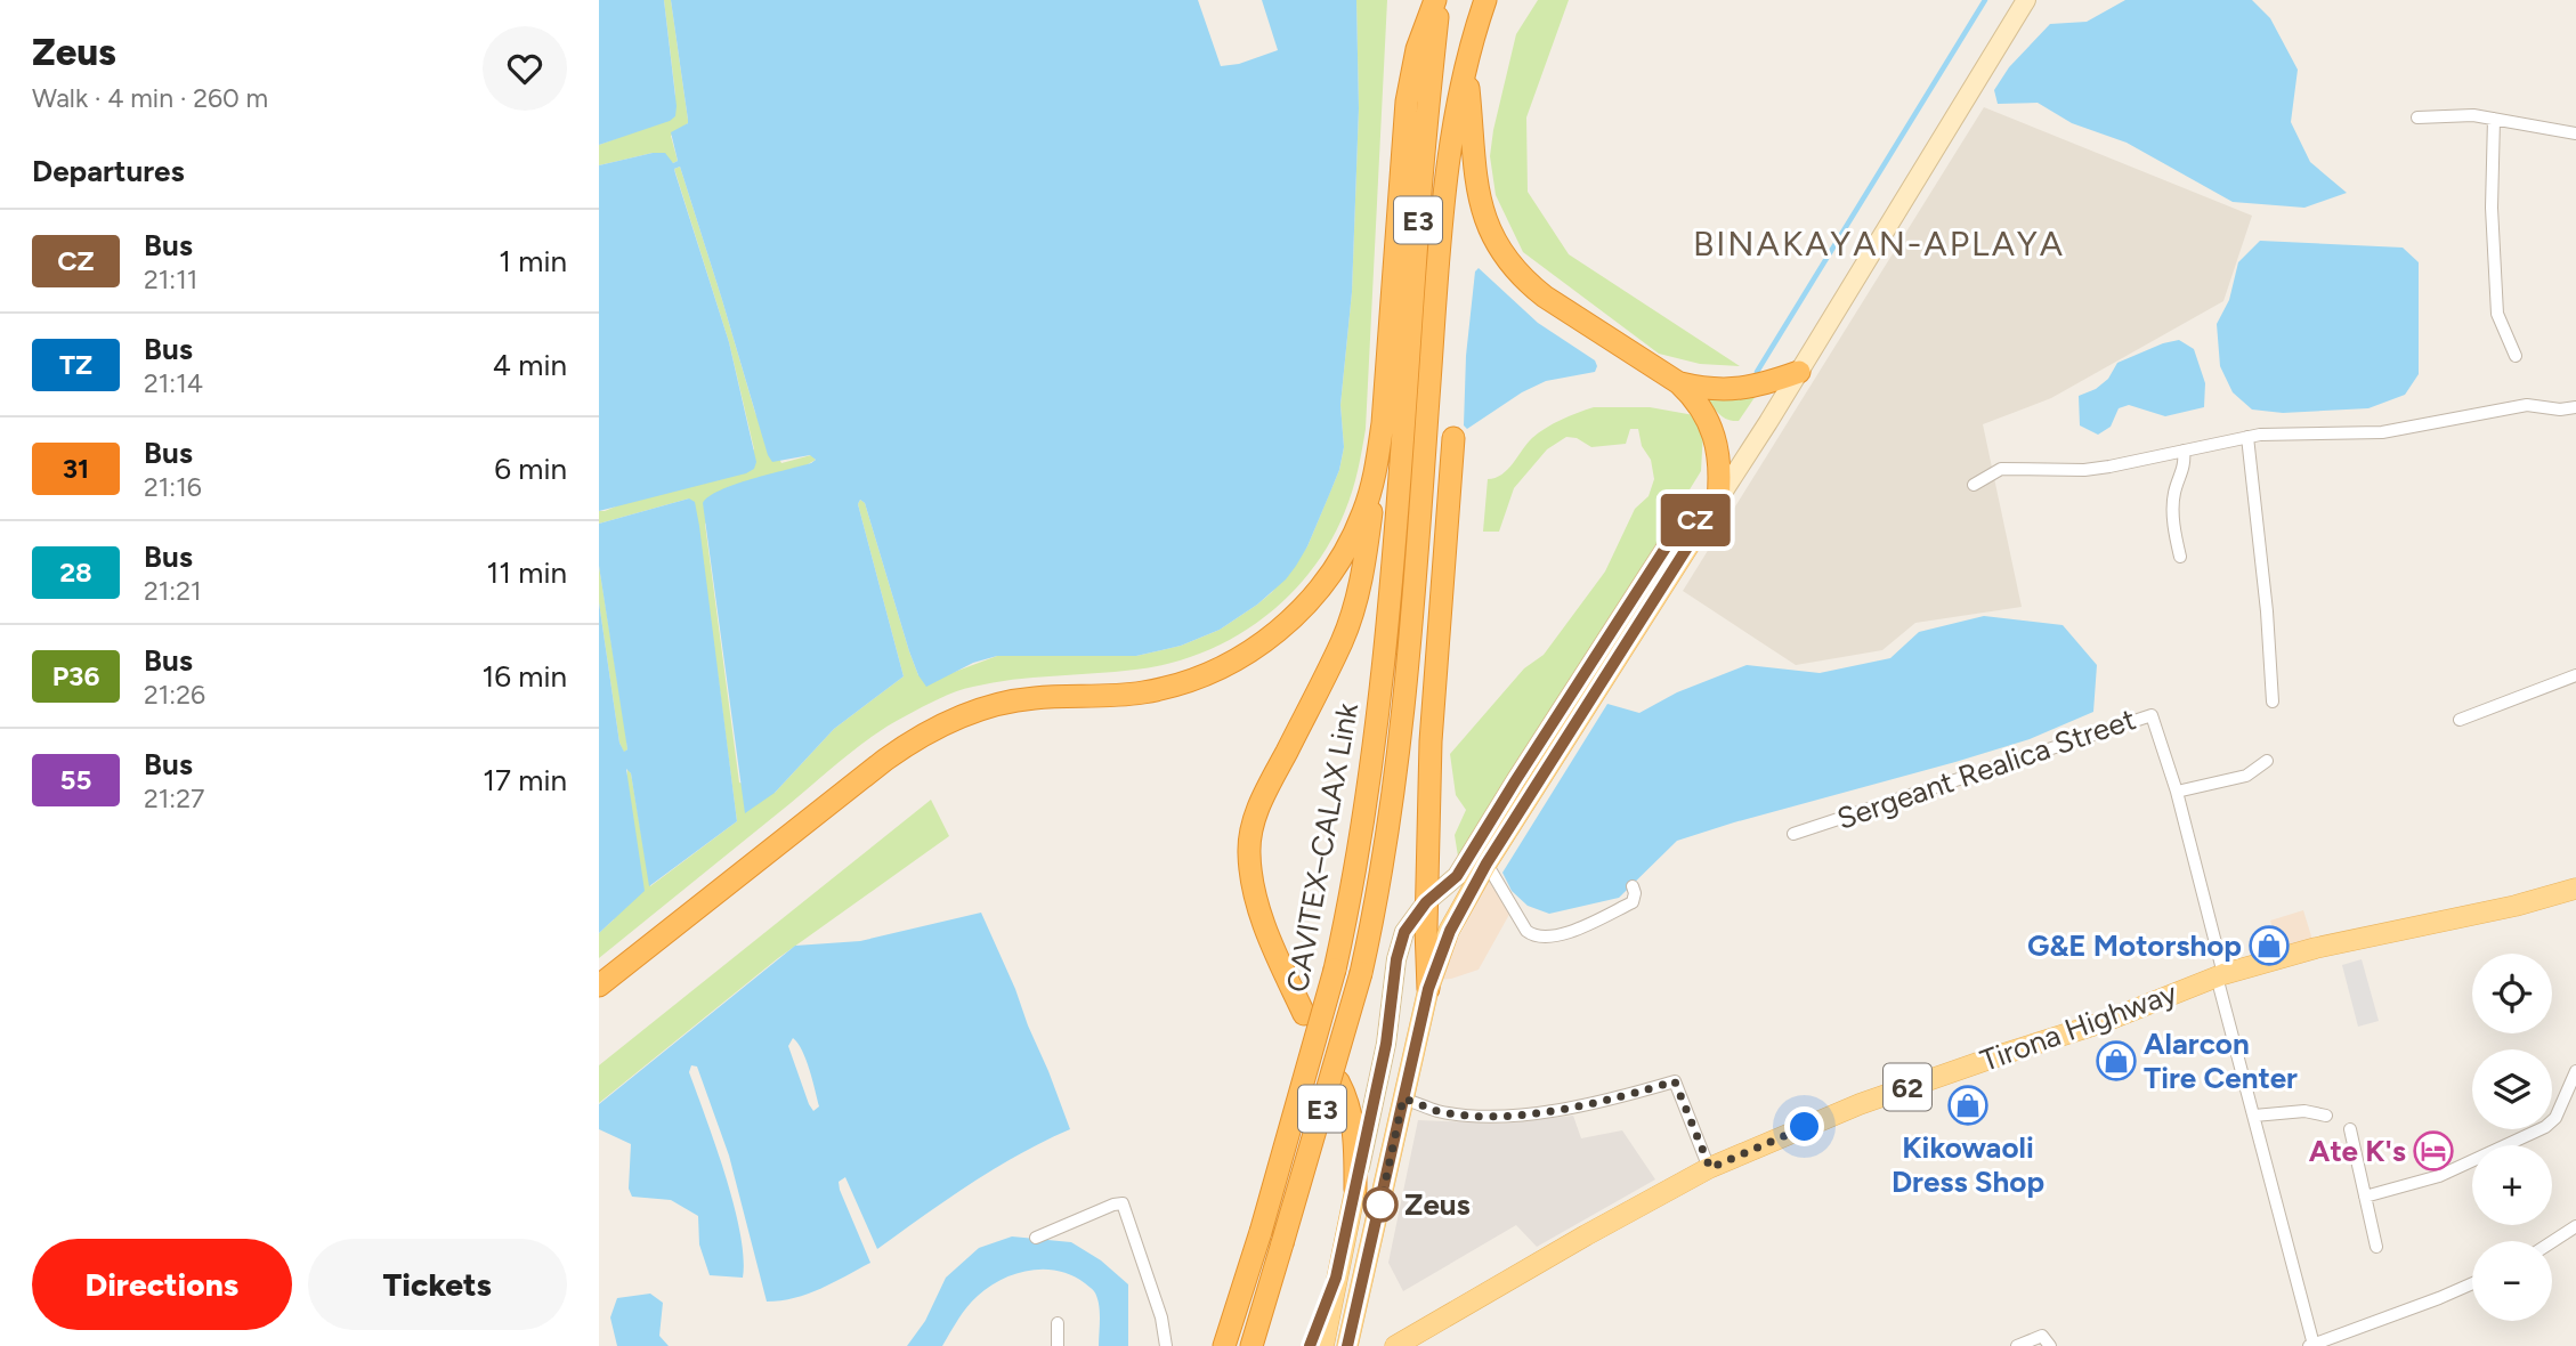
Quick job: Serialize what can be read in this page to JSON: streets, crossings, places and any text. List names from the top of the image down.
{
  "streets": {
    "highway": ["E3", "CAVITEX–CALAX Link"],
    "main road": ["Tirona Highway", "62"],
    "street": ["Sergeant Realica Street"]
  },
  "crossings": [
    ["E3", "CAVITEX–CALAX Link"],
    ["Sergeant Realica Street", "Tirona Highway"]
  ],
  "districts": ["BINAKAYAN-APLAYA"],
  "places": {
    "shop": ["G&E Motorshop", "Alarcon Tire Center", "Kikowaoli Dress Shop"],
    "hotel": ["Ate K's"],
    "other": ["Zeus"]
  },
  "lines": ["bus line CZ"],
  "page": {
    "heading": [
      ["Zeus", "Walk · 4 min · 260 m"],
      "Departures"
    ],
    "on_map": "CZ",
    "list": [
      {
        "mark": "CZ",
        "name": "Bus",
        "note": "21:11",
        "value": "1 min"
      },
      {
        "mark": "TZ",
        "name": "Bus",
        "note": "21:14",
        "value": "4 min"
      },
      {
        "mark": "31",
        "name": "Bus",
        "note": "21:16",
        "value": "6 min"
      },
      {
        "mark": "28",
        "name": "Bus",
        "note": "21:21",
        "value": "11 min"
      },
      {
        "mark": "P36",
        "name": "Bus",
        "note": "21:26",
        "value": "16 min"
      },
      {
        "mark": "55",
        "name": "Bus",
        "note": "21:27",
        "value": "17 min"
      }
    ],
    "map_buttons": ["+", "−"],
    "buttons": ["Directions", "Tickets"]
  }
}
